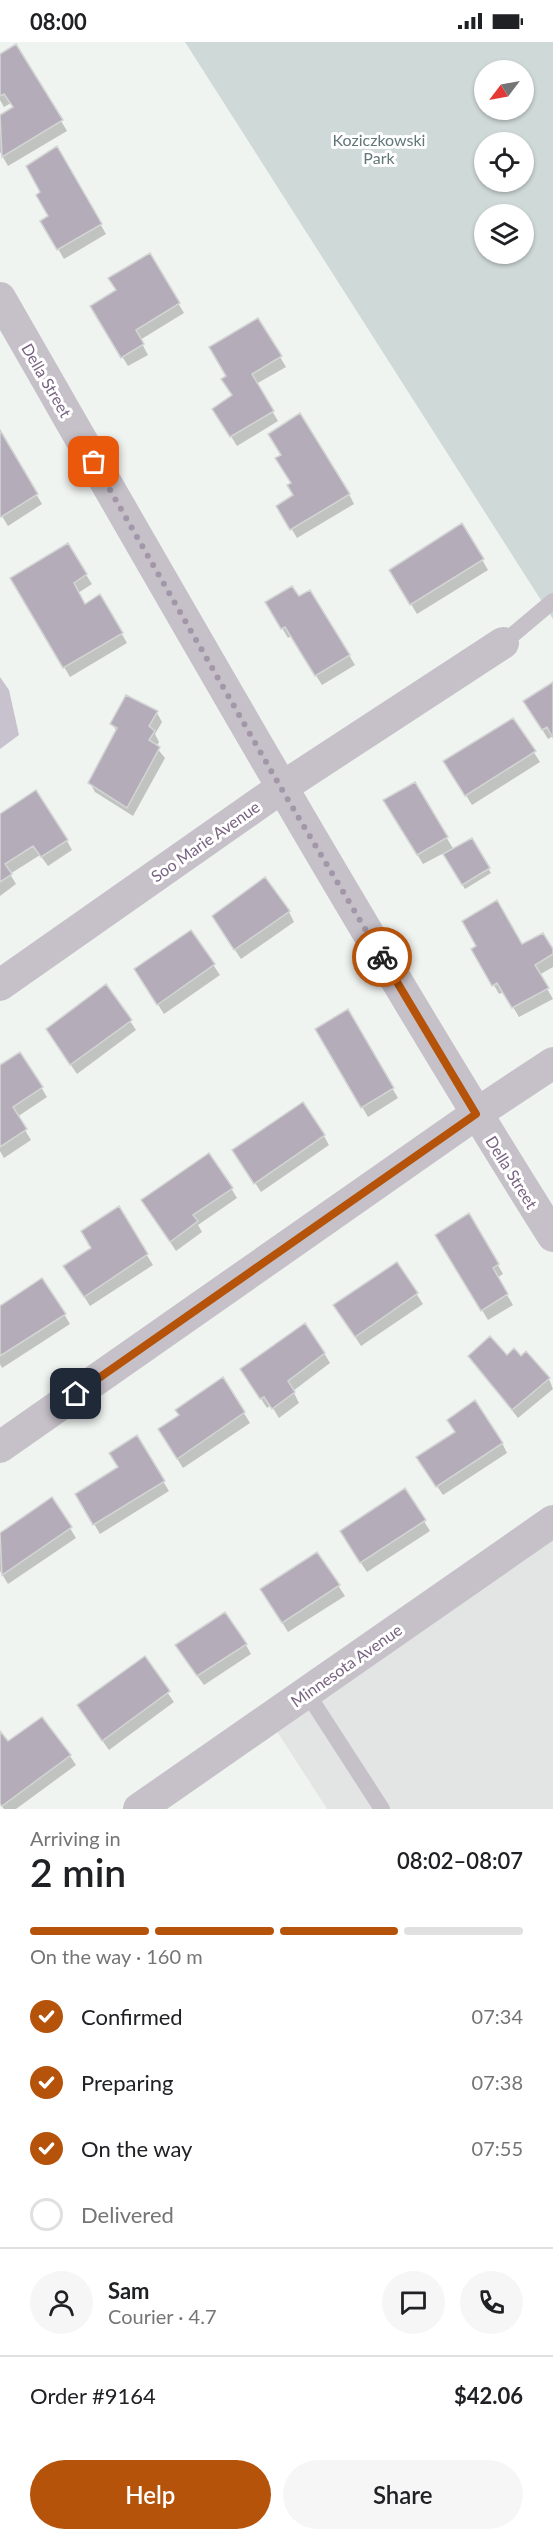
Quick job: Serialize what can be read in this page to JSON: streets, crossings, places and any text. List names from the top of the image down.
{
  "streets": {
    "street": ["Della Street", "Soo Marie Avenue", "Minnesota Avenue"]
  },
  "crossings": [
    ["Della Street", "Soo Marie Avenue"]
  ],
  "parks": ["Koziczkowski Park"],
  "north": "bottom left",
  "page": {
    "status": "08:00",
    "heading": ["2 min", "Arriving in", "08:02–08:07"],
    "panel": [
      "Sam",
      "Courier · 4.7",
      "Order #9164",
      "$42.06"
    ],
    "bar": "On the way · 160 m",
    "list": [
      ["Confirmed", "07:34"],
      ["Preparing", "07:38"],
      ["On the way", "07:55"],
      "Delivered"
    ],
    "buttons": ["Help", "Share"]
  }
}
